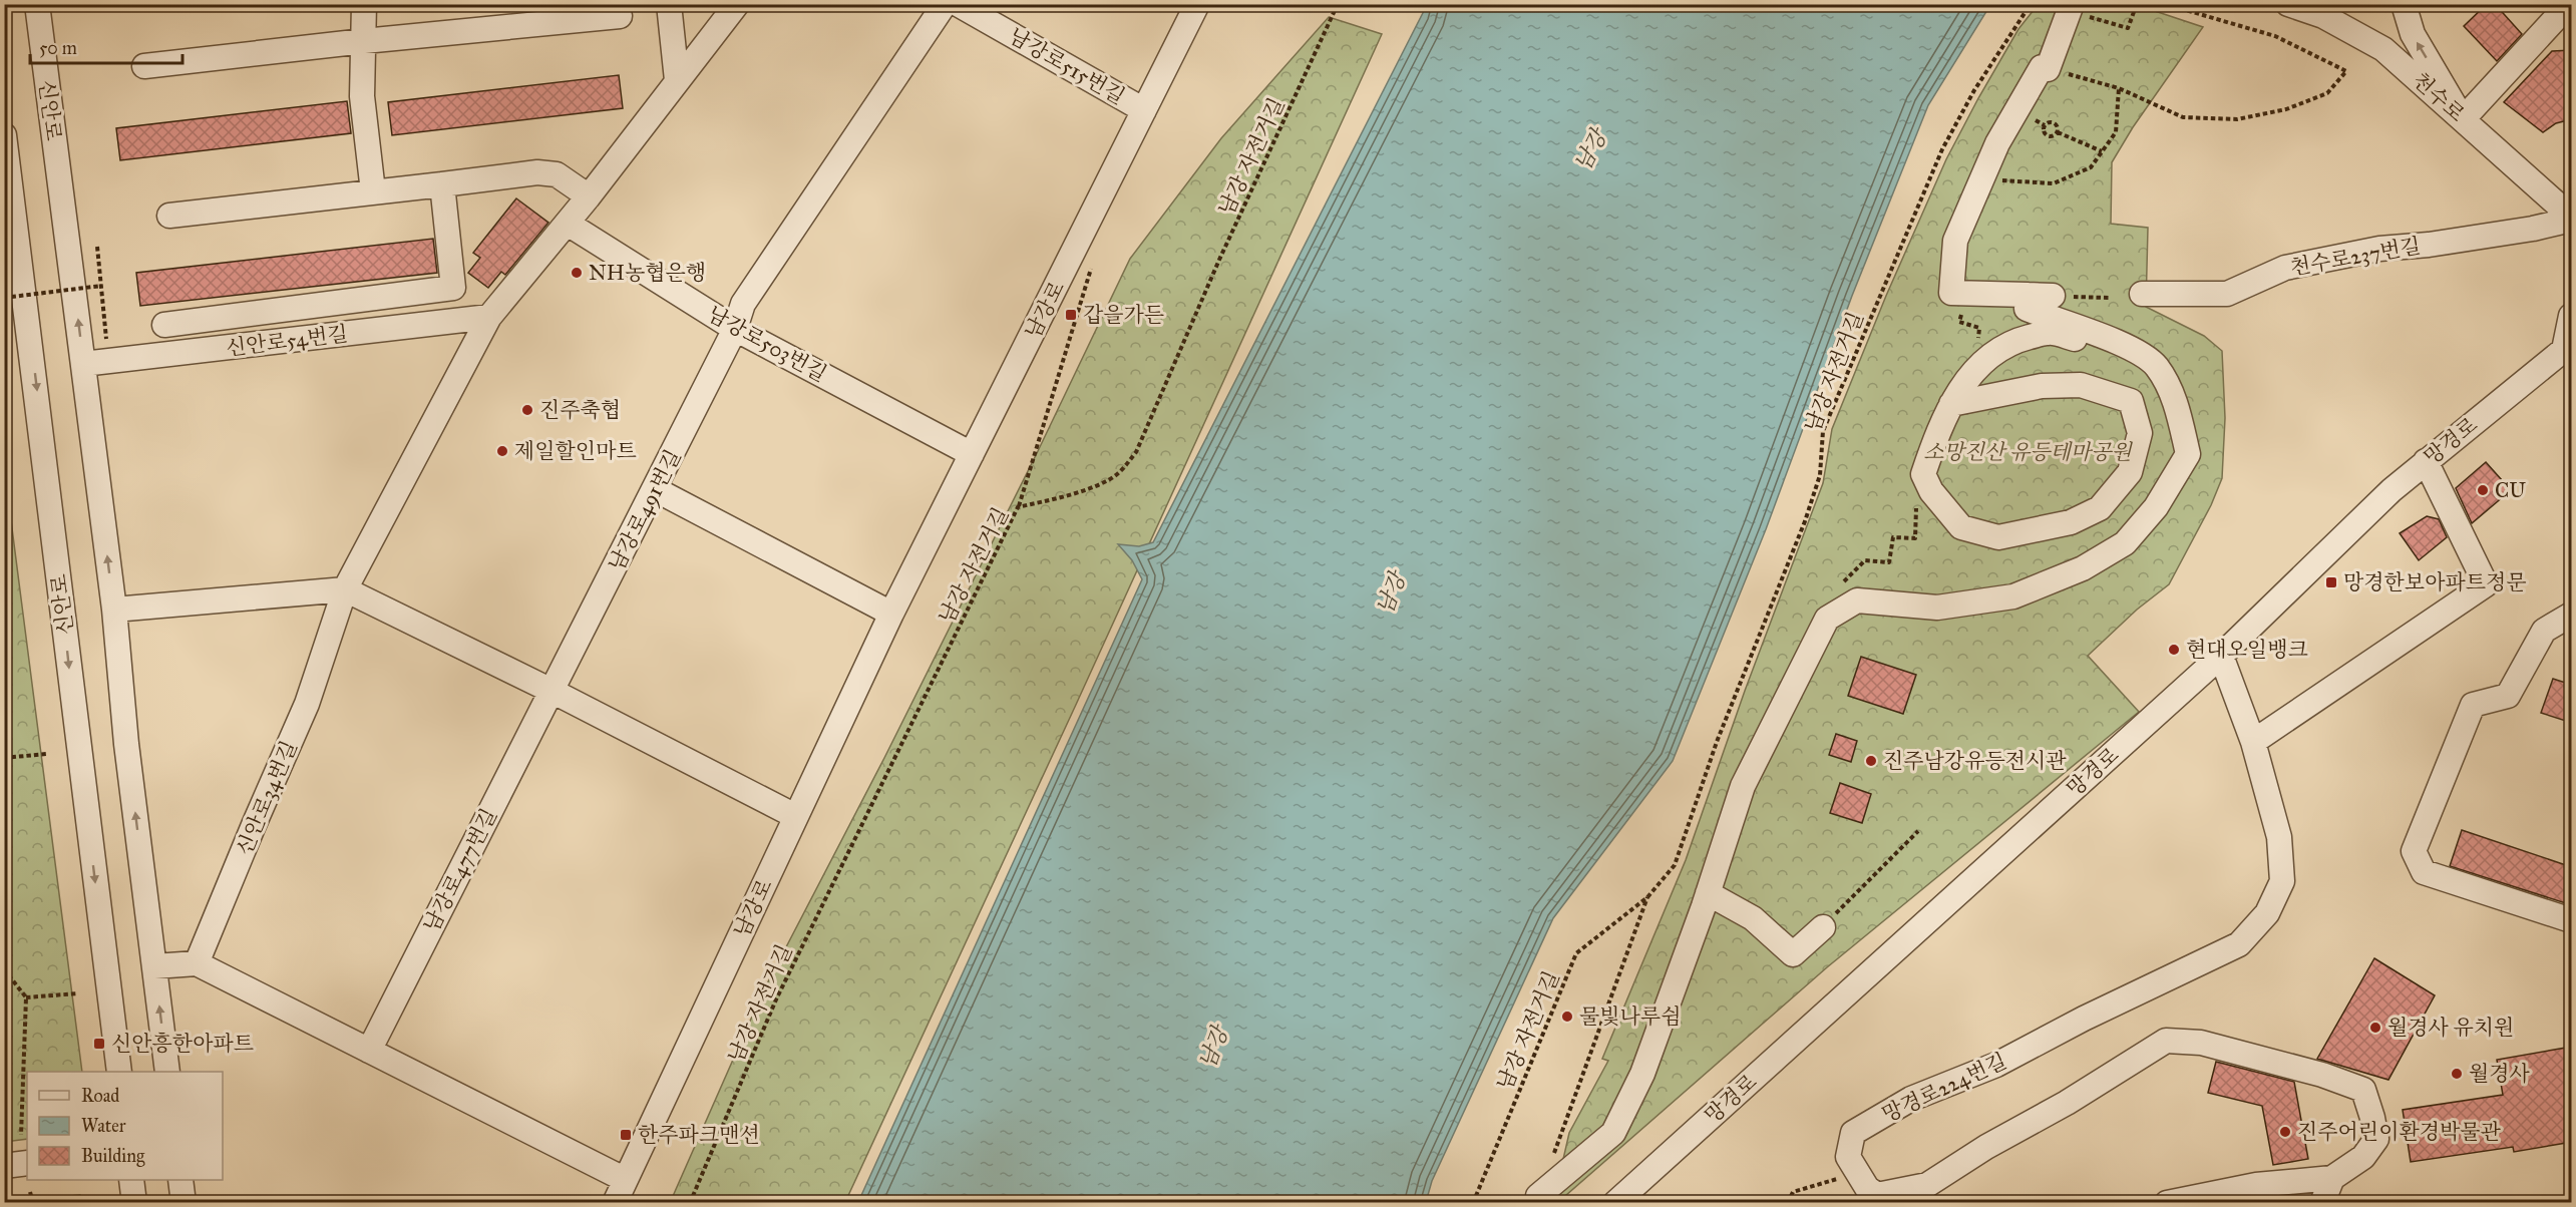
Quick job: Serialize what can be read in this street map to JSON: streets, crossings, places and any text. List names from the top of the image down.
{
  "streets": {
    "street": [
      "남강로515번길",
      "천수로",
      "신안로",
      "천수로237번길",
      "남강로",
      "신안로54번길",
      "남강로503번길",
      "망경로",
      "남강로491번길",
      "신안로34번길",
      "남강로477번길",
      "망경로224번길"
    ],
    "path": ["남강 자전거길"]
  },
  "crossings": [
    ["남강로515번길", "남강로"],
    ["천수로", "천수로237번길"],
    ["신안로", "신안로54번길"],
    ["남강로", "남강로503번길"],
    ["남강로503번길", "남강로491번길"],
    ["망경로", "망경로224번길"],
    ["남강로491번길", "남강로477번길"]
  ],
  "water": ["남강"],
  "parks": ["소망진산 유등테마공원"],
  "places": {
    "other": [
      "NH농협은행",
      "진주축협",
      "제일할인마트",
      "CU",
      "현대오일뱅크",
      "진주남강유등전시관",
      "물빛나루쉼",
      "월경사 유치원",
      "월경사",
      "진주어린이환경박물관"
    ],
    "transit": [
      "갑을가든",
      "망경한보아파트정문",
      "신안흥한아파트",
      "한주파크맨션"
    ]
  },
  "legend": ["Road", "Water", "Building"],
  "scale_bar": "50 m"
}
